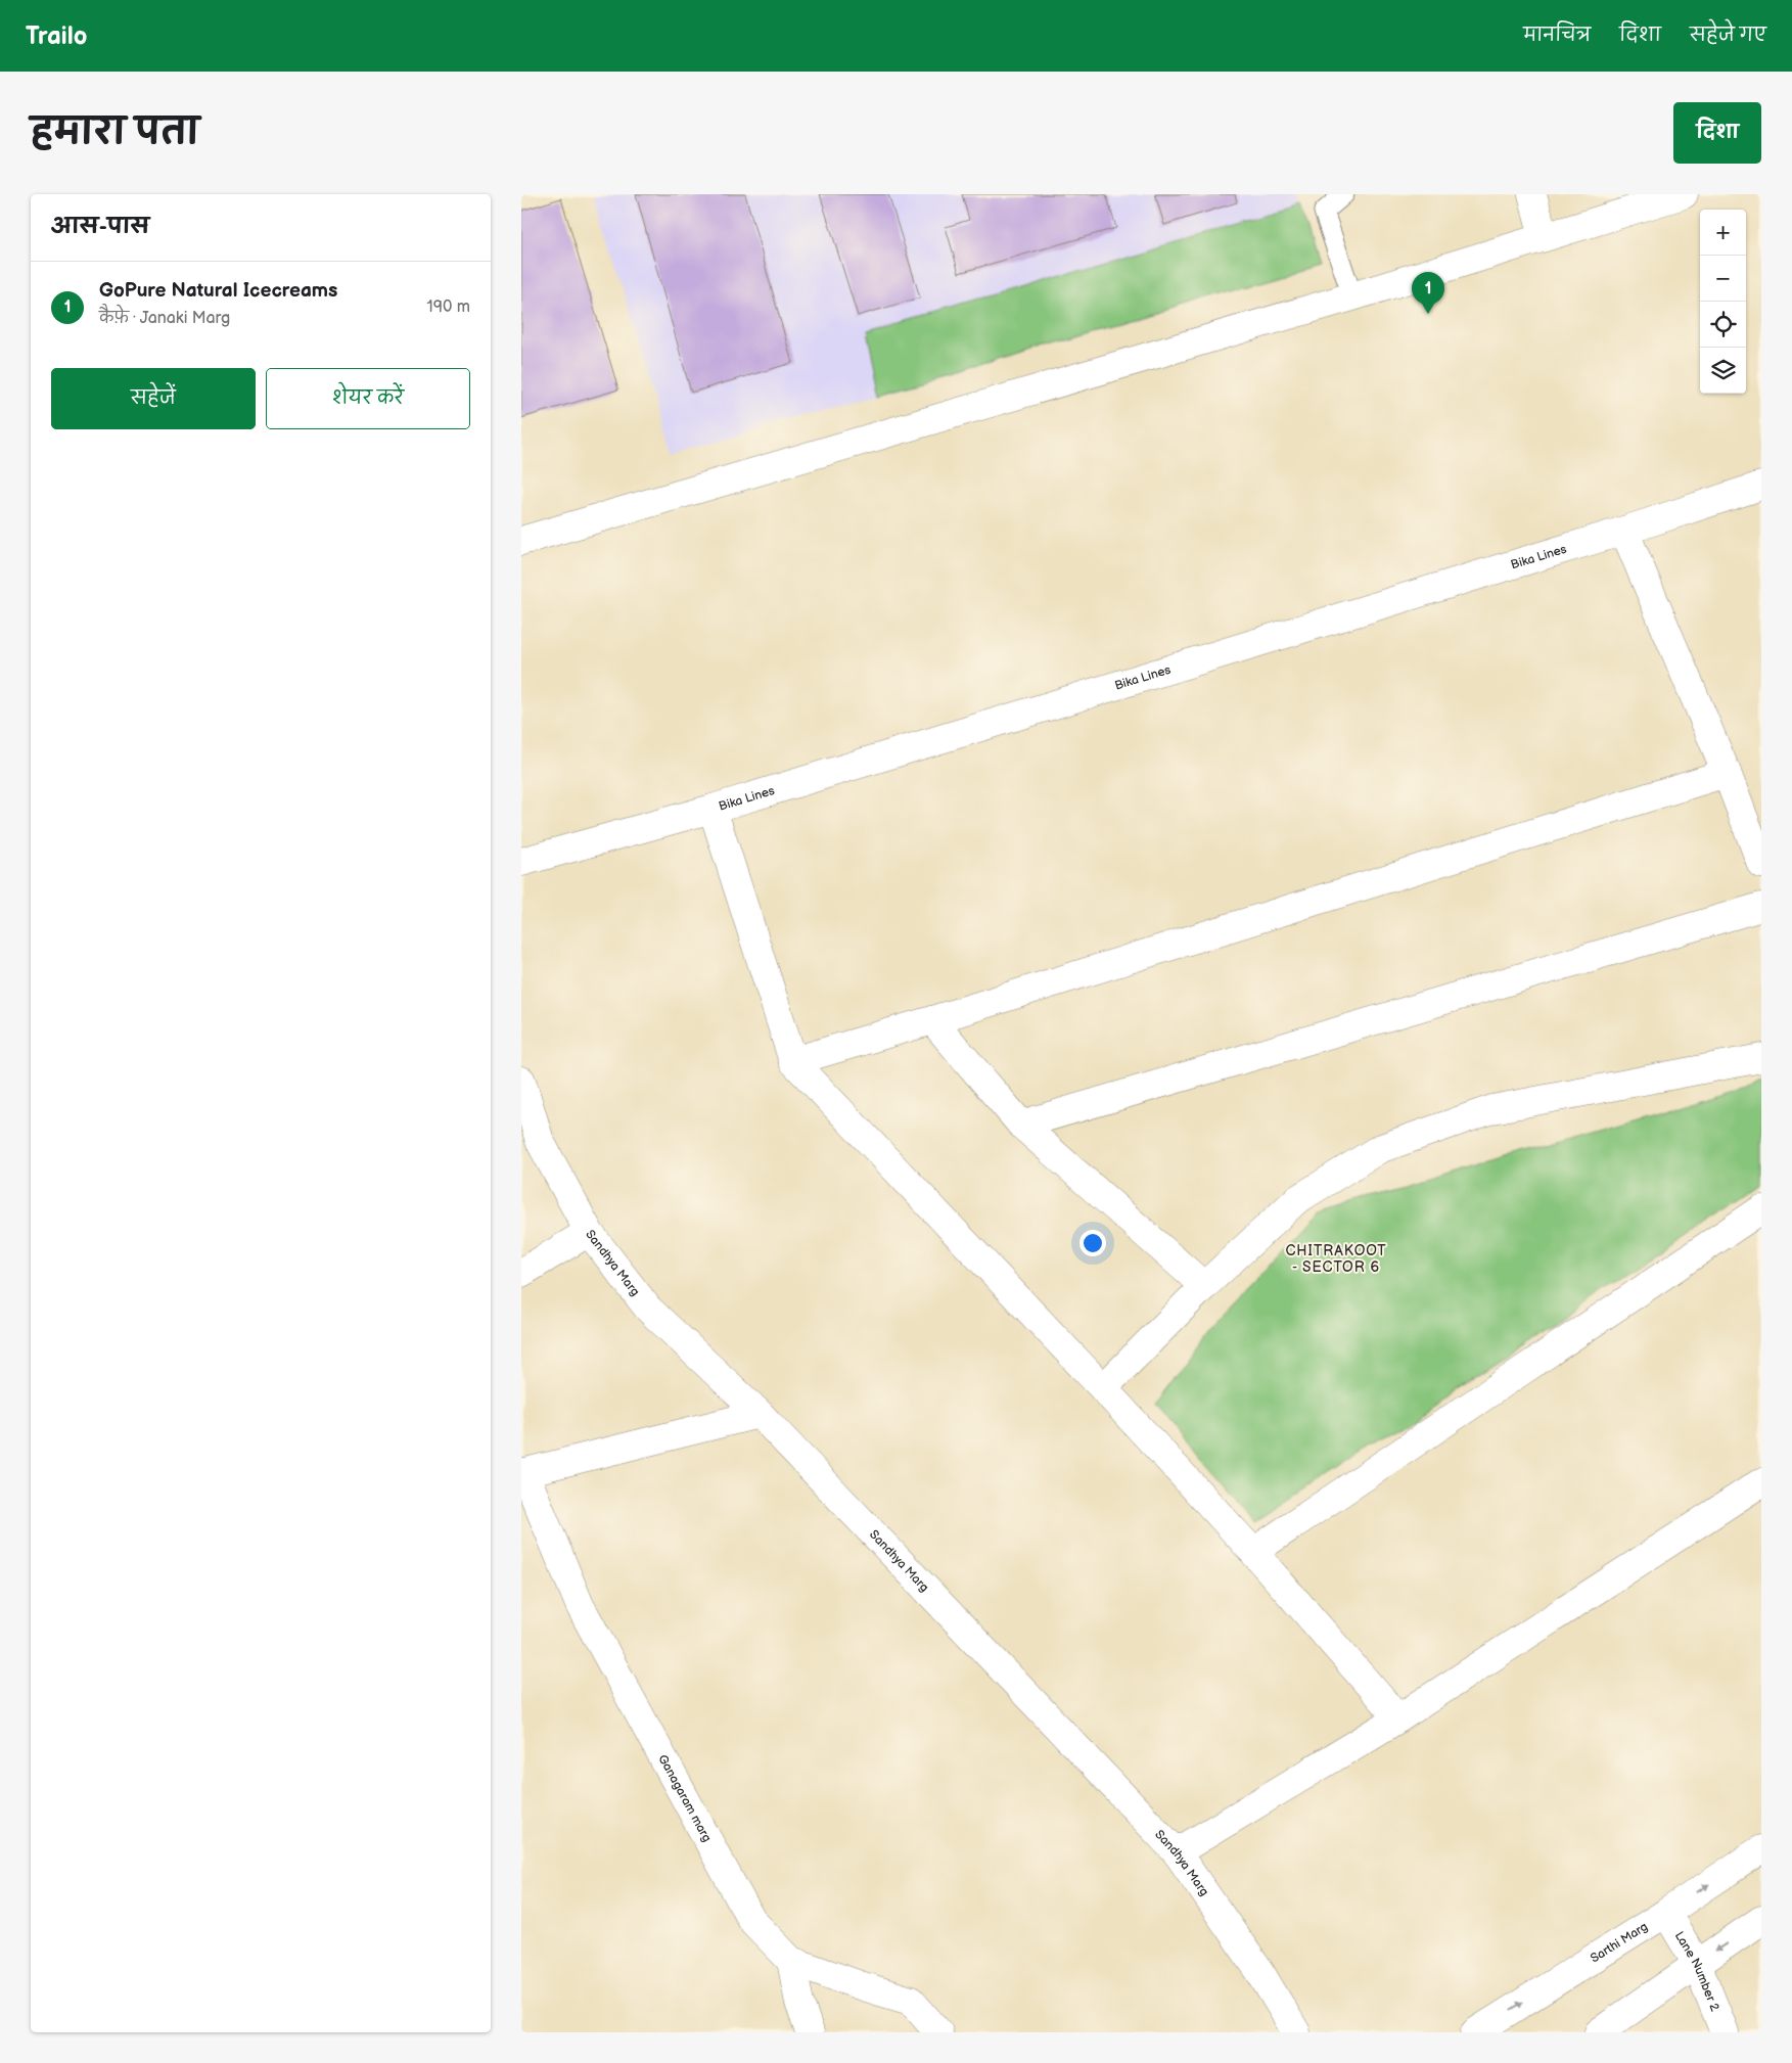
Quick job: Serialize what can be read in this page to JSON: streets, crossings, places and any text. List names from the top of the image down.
{
  "streets": {
    "street": [
      "Bika Lines",
      "Sandhya Marg",
      "Ganagaram marg",
      "Sarthi Marg",
      "Lane Number 2"
    ]
  },
  "crossings": [
    ["Sarthi Marg", "Lane Number 2"]
  ],
  "districts": ["CHITRAKOOT - SECTOR 6"],
  "page": {
    "header": "Trailo",
    "nav": ["मानचित्र", "दिशा", "सहेजे गए"],
    "title": "हमारा पता",
    "buttons": [
      "दिशा",
      ["सहेजें", "शेयर करें"]
    ],
    "heading": "आस-पास",
    "map_buttons": ["+", "−"],
    "list": [
      {
        "mark": "1",
        "name": "GoPure Natural Icecreams",
        "note": "कैफ़े · Janaki Marg",
        "value": "190 m"
      }
    ],
    "pins": "1"
  }
}
